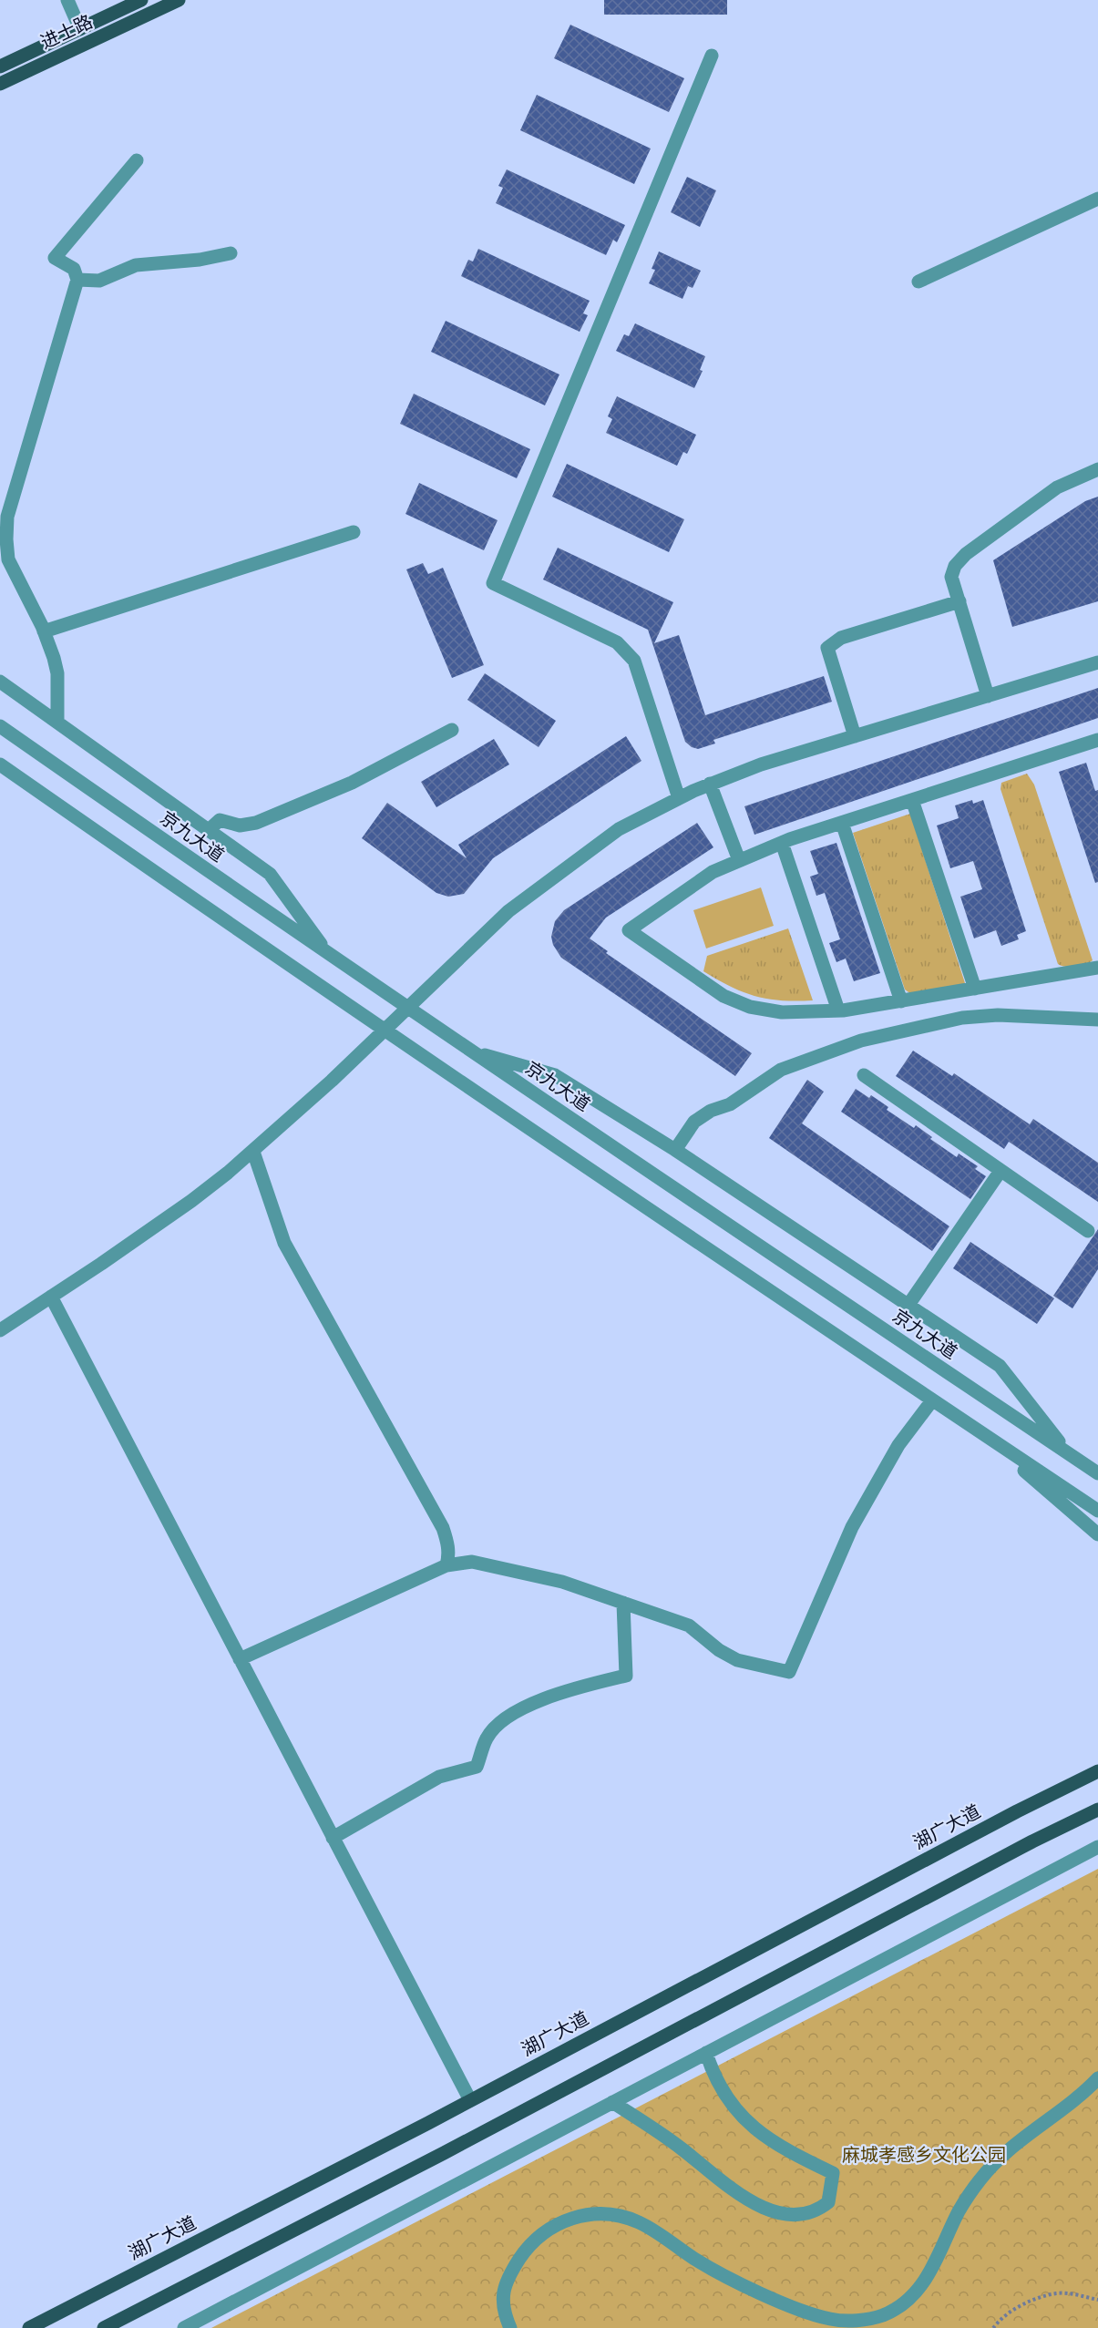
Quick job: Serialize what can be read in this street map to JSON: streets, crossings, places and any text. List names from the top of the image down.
{
  "streets": {
    "main road": ["进士路", "湖广大道"],
    "street": ["京九大道"]
  },
  "parks": ["麻城孝感乡文化公园"]
}
